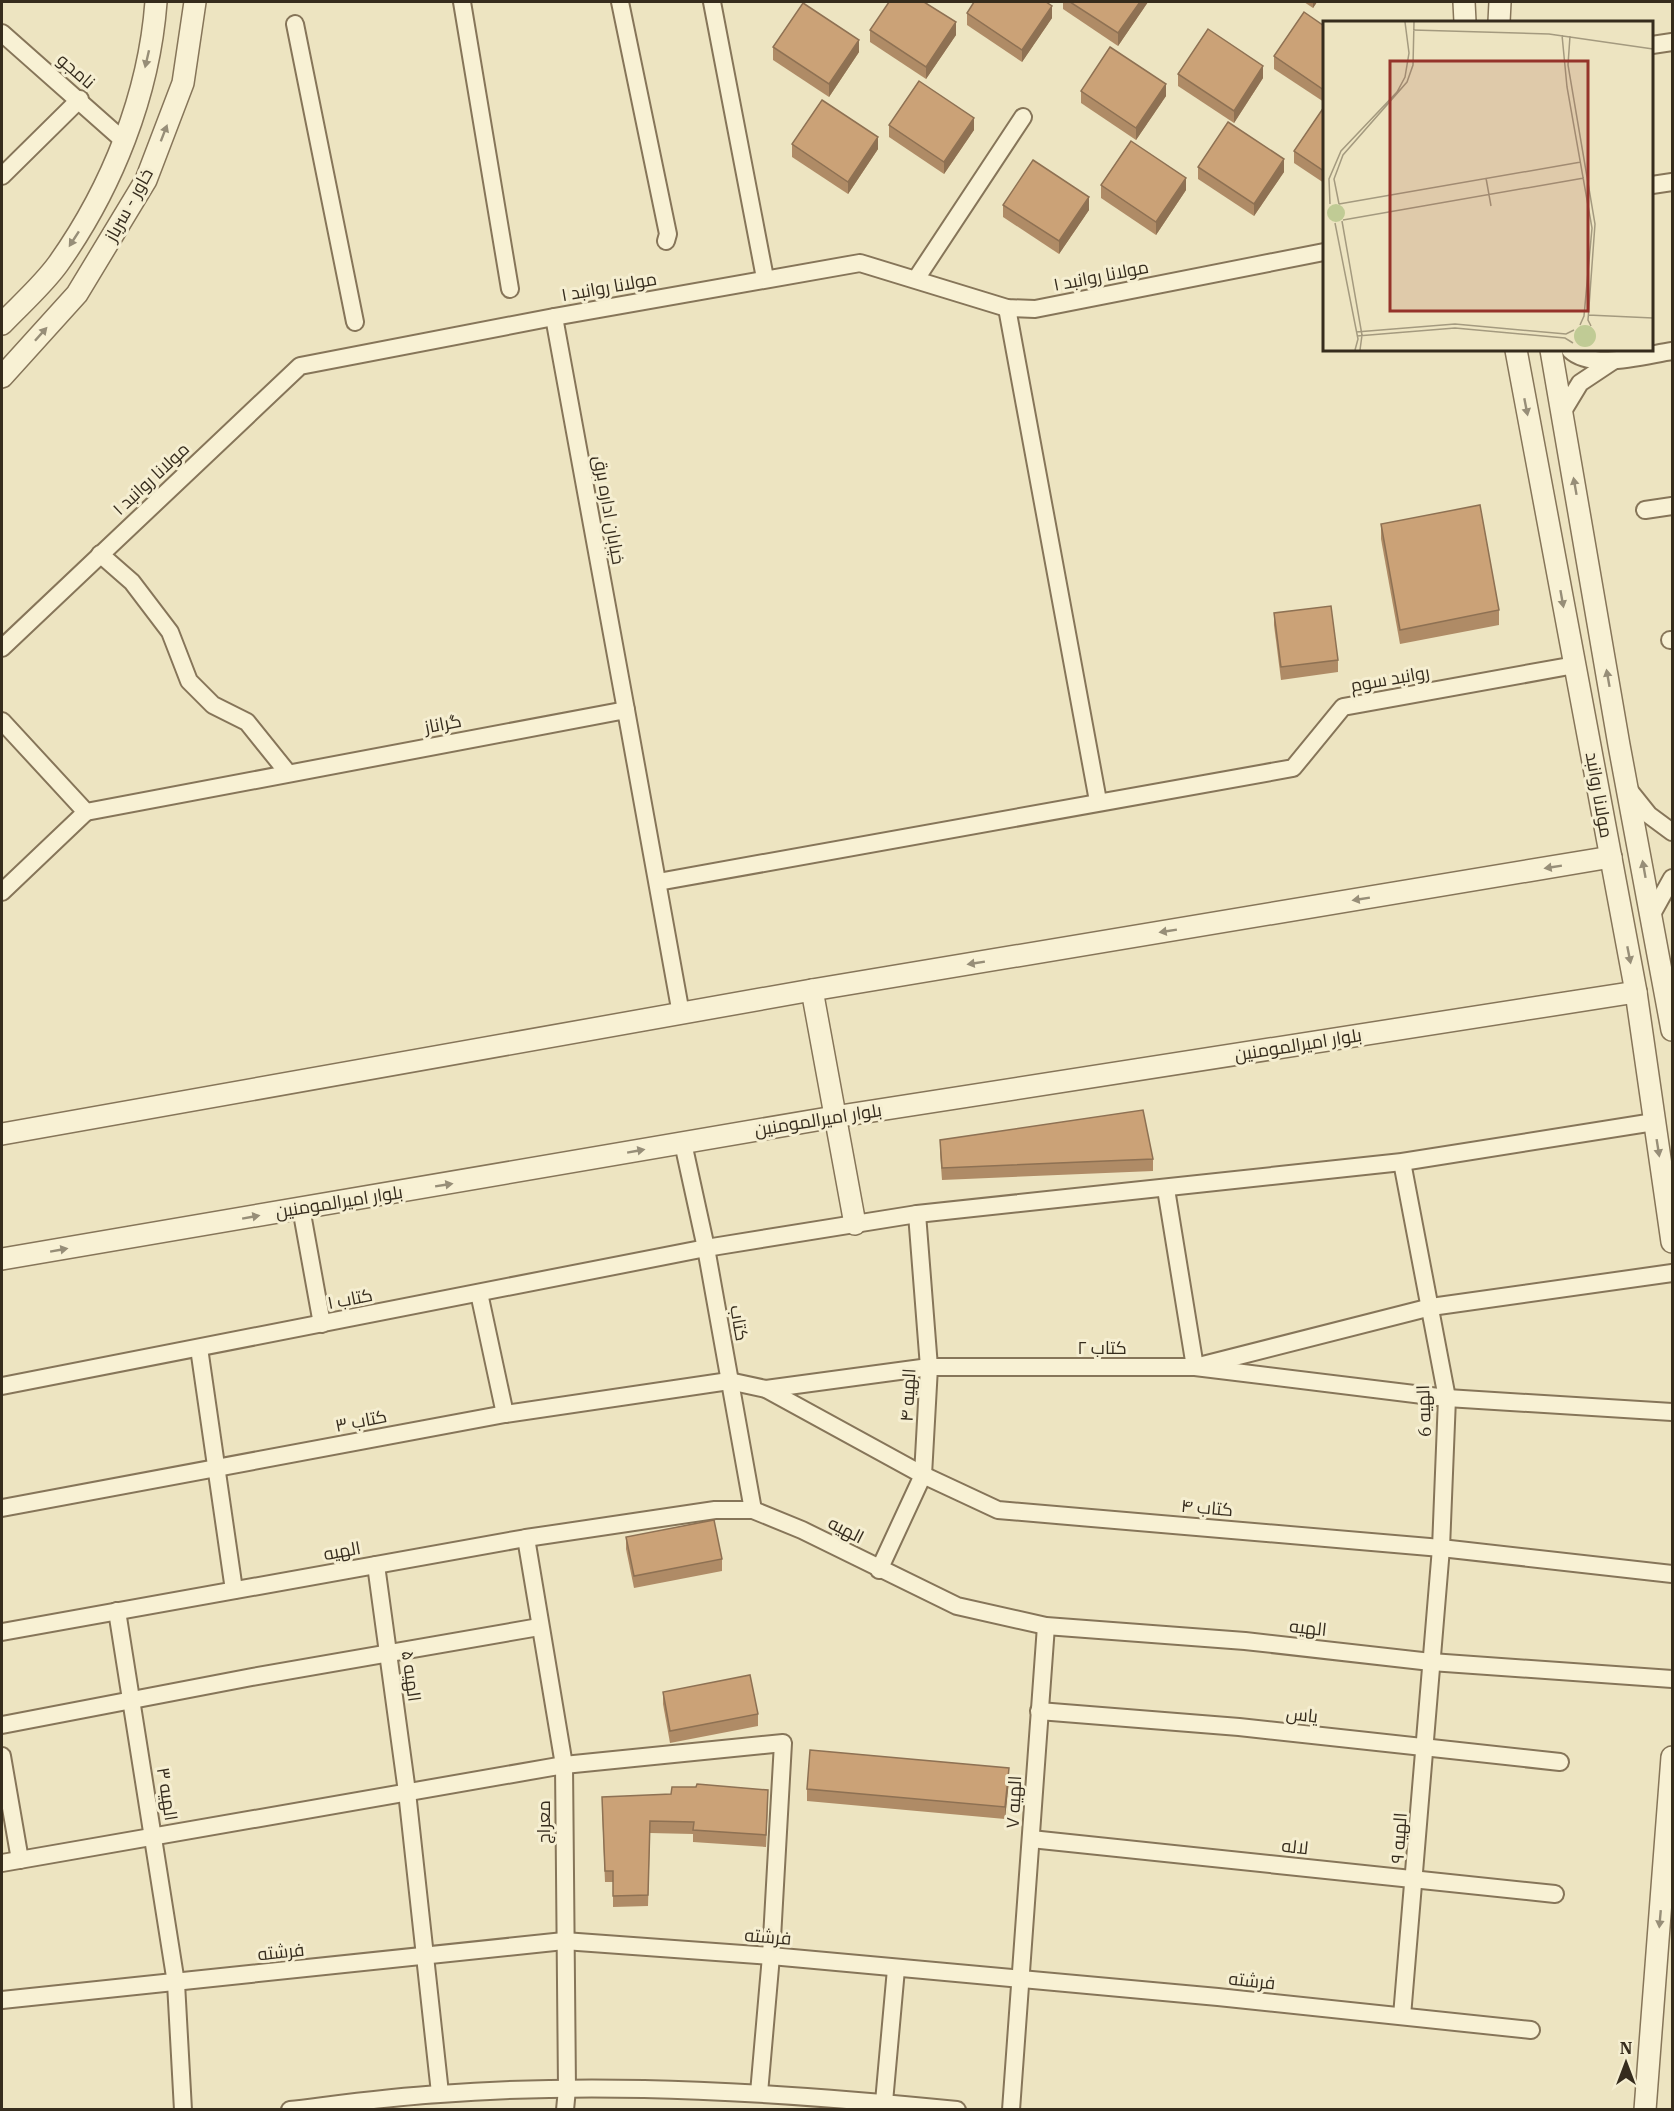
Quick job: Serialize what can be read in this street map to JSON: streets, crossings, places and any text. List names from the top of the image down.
{
  "streets": {
    "street": [
      "نامجو",
      "خاور - سرباز",
      "مولانا روانبد ۱",
      "خیابان اداره برق",
      "روانبد سوم",
      "گراناز",
      "مولانا روانبد",
      "بلوار امیرالمومنین",
      "کتاب ۱",
      "کتاب",
      "کتاب ۲",
      "الهیه ۴",
      "الهیه 6",
      "کتاب ۳",
      "کتاب ۴",
      "الهیه",
      "الهیه ۵",
      "یاس",
      "الهیه ۳",
      "الهیه ۷",
      "معراج",
      "الهیه ۹",
      "لاله",
      "فرشته"
    ]
  },
  "crossings": [
    ["نامجو", "خاور - سرباز"],
    ["مولانا روانبد ۱", "خیابان اداره برق"],
    ["خیابان اداره برق", "گراناز"],
    ["روانبد سوم", "مولانا روانبد"],
    ["مولانا روانبد", "بلوار امیرالمومنین"],
    ["مولانا روانبد", "کتاب ۱"],
    ["بلوار امیرالمومنین", "کتاب"],
    ["کتاب ۱", "کتاب"],
    ["کتاب ۱", "الهیه ۴"],
    ["کتاب ۱", "الهیه 6"],
    ["کتاب", "کتاب ۳"],
    ["کتاب", "الهیه"],
    ["کتاب ۲", "الهیه ۴"],
    ["کتاب ۲", "الهیه 6"],
    ["کتاب ۲", "کتاب ۴"],
    ["الهیه ۴", "کتاب ۴"],
    ["الهیه ۴", "الهیه"],
    ["الهیه 6", "کتاب ۴"],
    ["الهیه 6", "الهیه"],
    ["الهیه 6", "الهیه ۹"],
    ["الهیه", "الهیه ۵"],
    ["الهیه", "الهیه ۳"],
    ["الهیه", "الهیه ۷"],
    ["الهیه", "معراج"],
    ["الهیه", "الهیه ۹"],
    ["الهیه ۵", "فرشته"],
    ["یاس", "الهیه ۷"],
    ["یاس", "الهیه ۹"],
    ["الهیه ۳", "فرشته"],
    ["الهیه ۷", "لاله"],
    ["الهیه ۷", "فرشته"],
    ["معراج", "فرشته"],
    ["الهیه ۹", "لاله"],
    ["الهیه ۹", "فرشته"]
  ],
  "north": "top"
}
